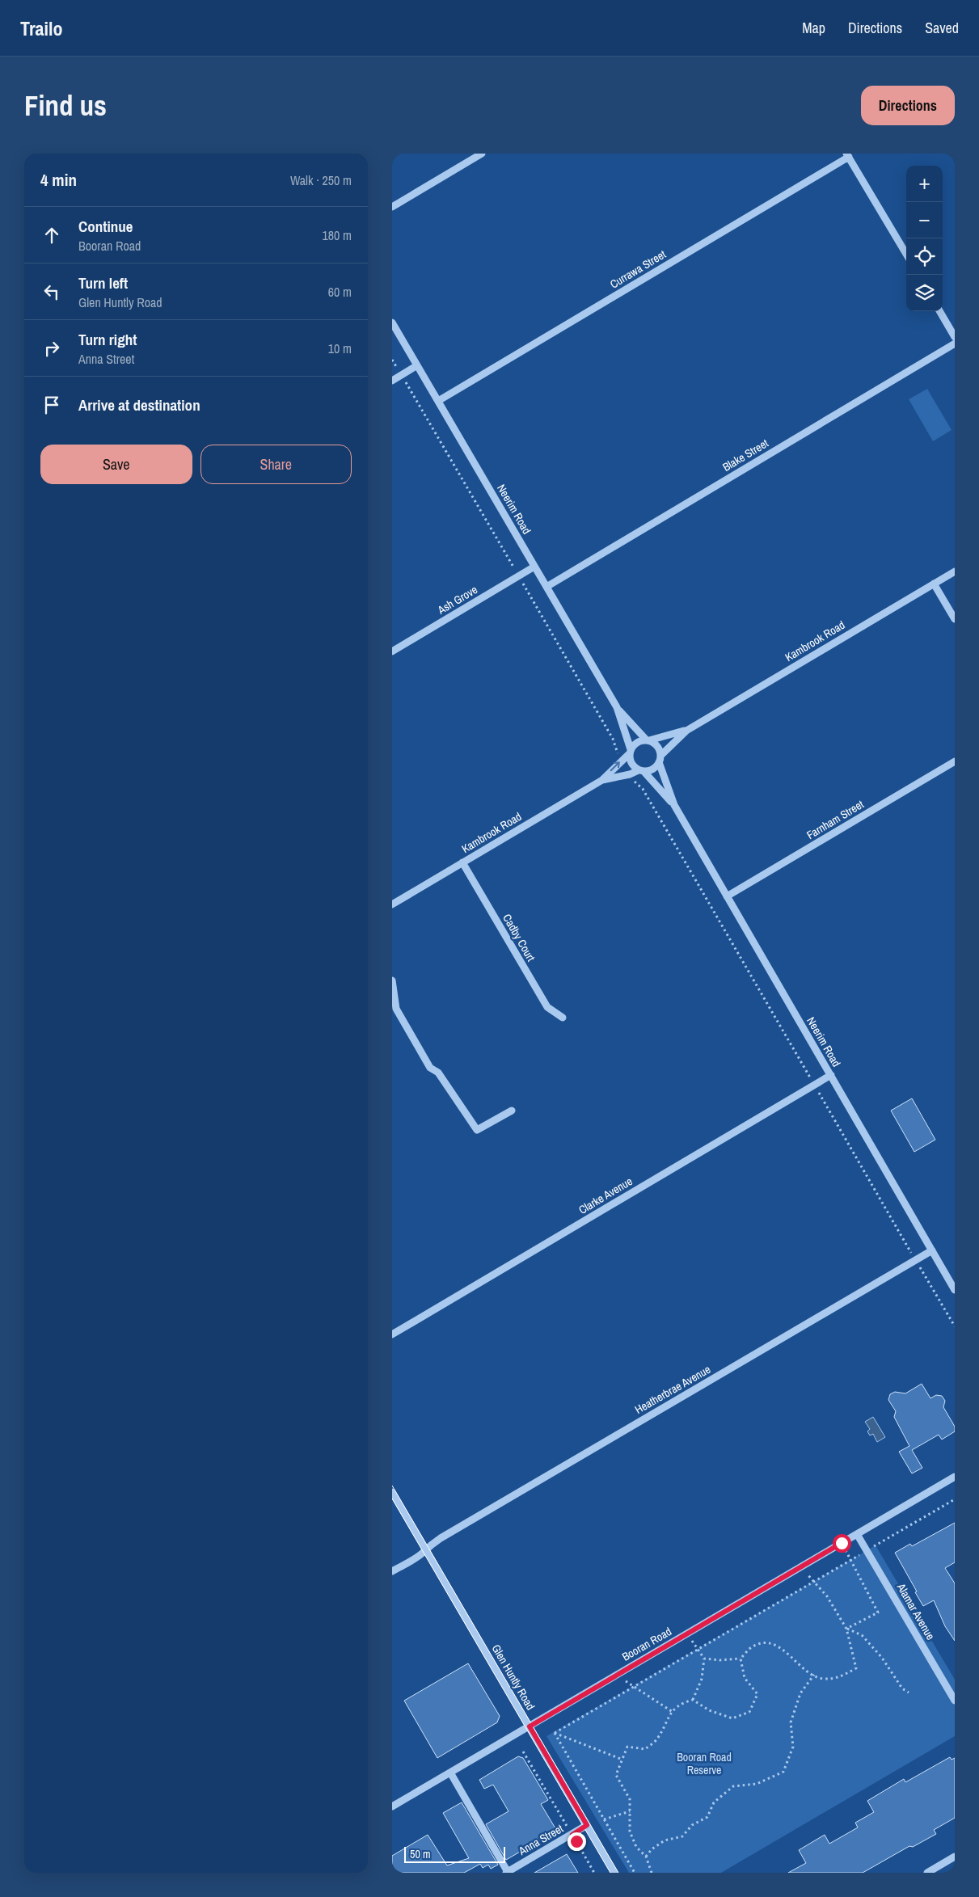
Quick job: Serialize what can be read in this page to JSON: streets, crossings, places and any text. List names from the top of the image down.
{
  "streets": {
    "street": [
      "Currawa Street",
      "Blake Street",
      "Neerim Road",
      "Ash Grove",
      "Kambrook Road",
      "Farnham Street",
      "Cadby Court",
      "Clarke Avenue",
      "Heatherbrae Avenue",
      "Alamar Avenue",
      "Booran Road",
      "Glen Huntly Road",
      "Anna Street"
    ]
  },
  "crossings": [
    ["Currawa Street", "Neerim Road"],
    ["Blake Street", "Neerim Road"],
    ["Neerim Road", "Ash Grove"],
    ["Neerim Road", "Kambrook Road"],
    ["Neerim Road", "Farnham Street"],
    ["Neerim Road", "Clarke Avenue"],
    ["Neerim Road", "Heatherbrae Avenue"],
    ["Kambrook Road", "Cadby Court"],
    ["Heatherbrae Avenue", "Glen Huntly Road"],
    ["Alamar Avenue", "Booran Road"],
    ["Booran Road", "Glen Huntly Road"],
    ["Glen Huntly Road", "Anna Street"]
  ],
  "parks": ["Booran Road Reserve"],
  "scale_bar": "50 m",
  "page": {
    "header": "Trailo",
    "nav": ["Map", "Directions", "Saved"],
    "buttons": [
      "Directions",
      ["Save", "Share"]
    ],
    "title": "Find us",
    "heading": ["4 min", "Walk · 250 m"],
    "map_buttons": ["+", "−"],
    "list": [
      ["Continue", "Booran Road", "180 m"],
      ["Turn left", "Glen Huntly Road", "60 m"],
      ["Turn right", "Anna Street", "10 m"],
      "Arrive at destination"
    ],
    "scale": "50 m"
  }
}
